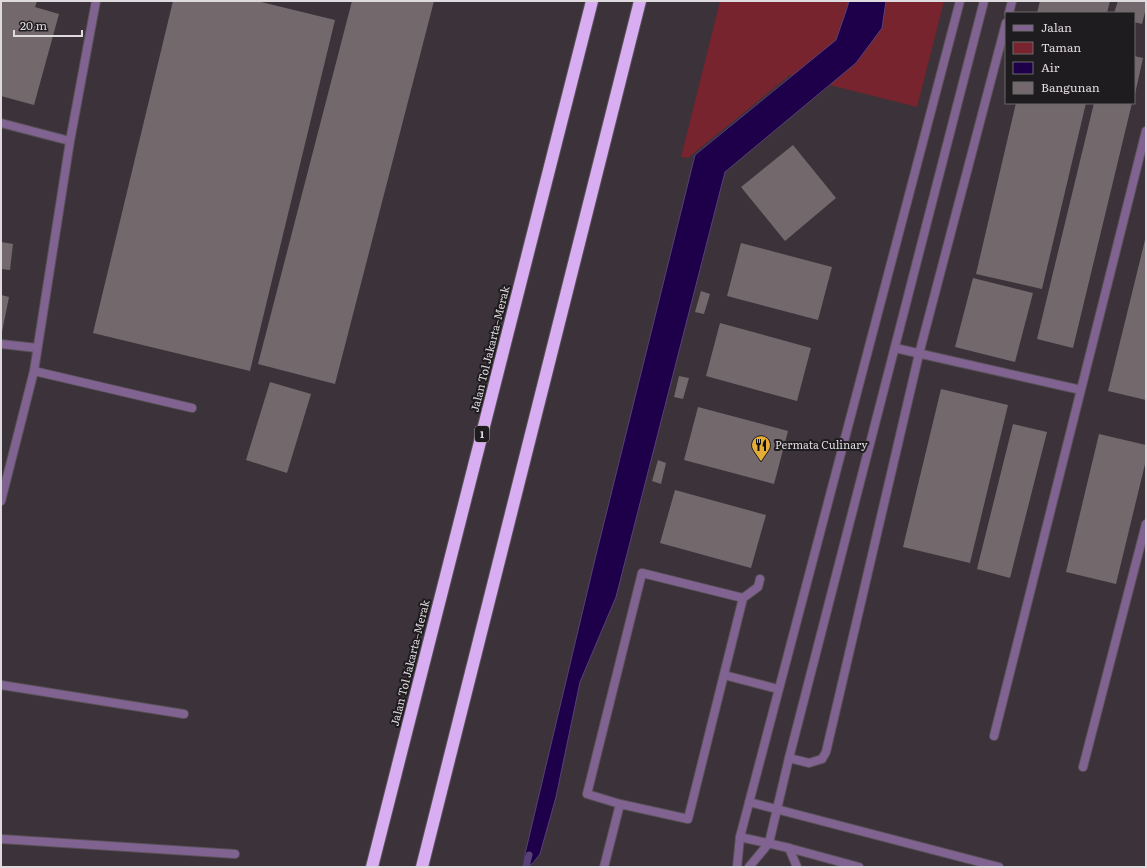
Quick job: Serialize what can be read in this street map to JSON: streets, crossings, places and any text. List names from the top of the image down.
{
  "streets": {
    "highway": ["Jalan Tol Jakarta–Merak", "1"]
  },
  "places": {
    "restaurant": ["Permata Culinary"]
  },
  "legend": [
    "Jalan",
    "Taman",
    "Air",
    "Bangunan"
  ],
  "scale_bar": "20 m"
}
